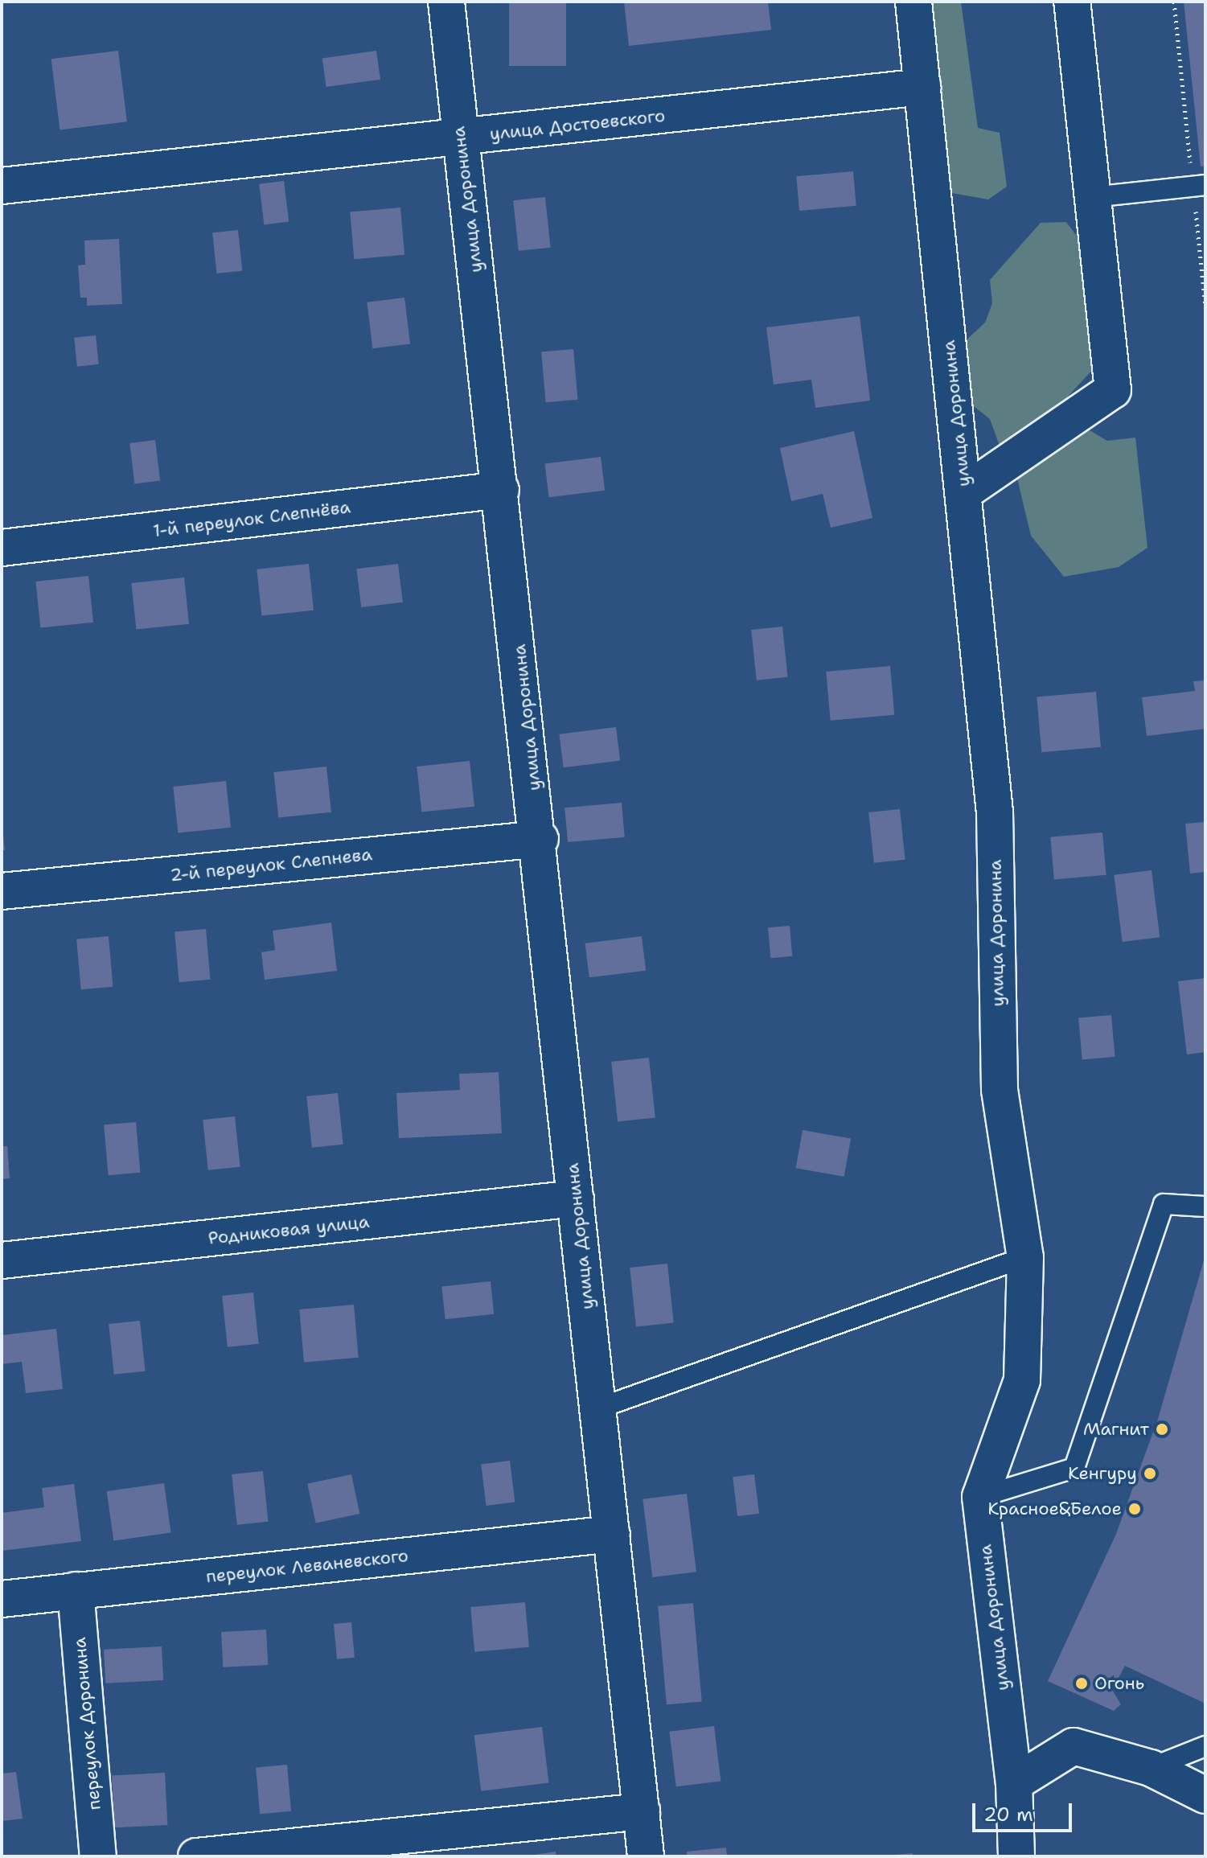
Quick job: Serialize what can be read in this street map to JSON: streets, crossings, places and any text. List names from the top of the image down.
{
  "streets": {
    "street": [
      "улица Достоевского",
      "улица Доронина",
      "1-й переулок Слепнёва",
      "2-й переулок Слепнева",
      "Родниковая улица",
      "переулок Леваневского",
      "переулок Доронина"
    ]
  },
  "crossings": [
    ["улица Достоевского", "улица Доронина"],
    ["улица Доронина", "1-й переулок Слепнёва"],
    ["улица Доронина", "2-й переулок Слепнева"],
    ["улица Доронина", "Родниковая улица"],
    ["улица Доронина", "переулок Леваневского"],
    ["переулок Леваневского", "переулок Доронина"]
  ],
  "places": [
    "Магнит",
    "Кенгуру",
    "Красное&Белое",
    "Огонь"
  ],
  "scale_bar": "20 m"
}
